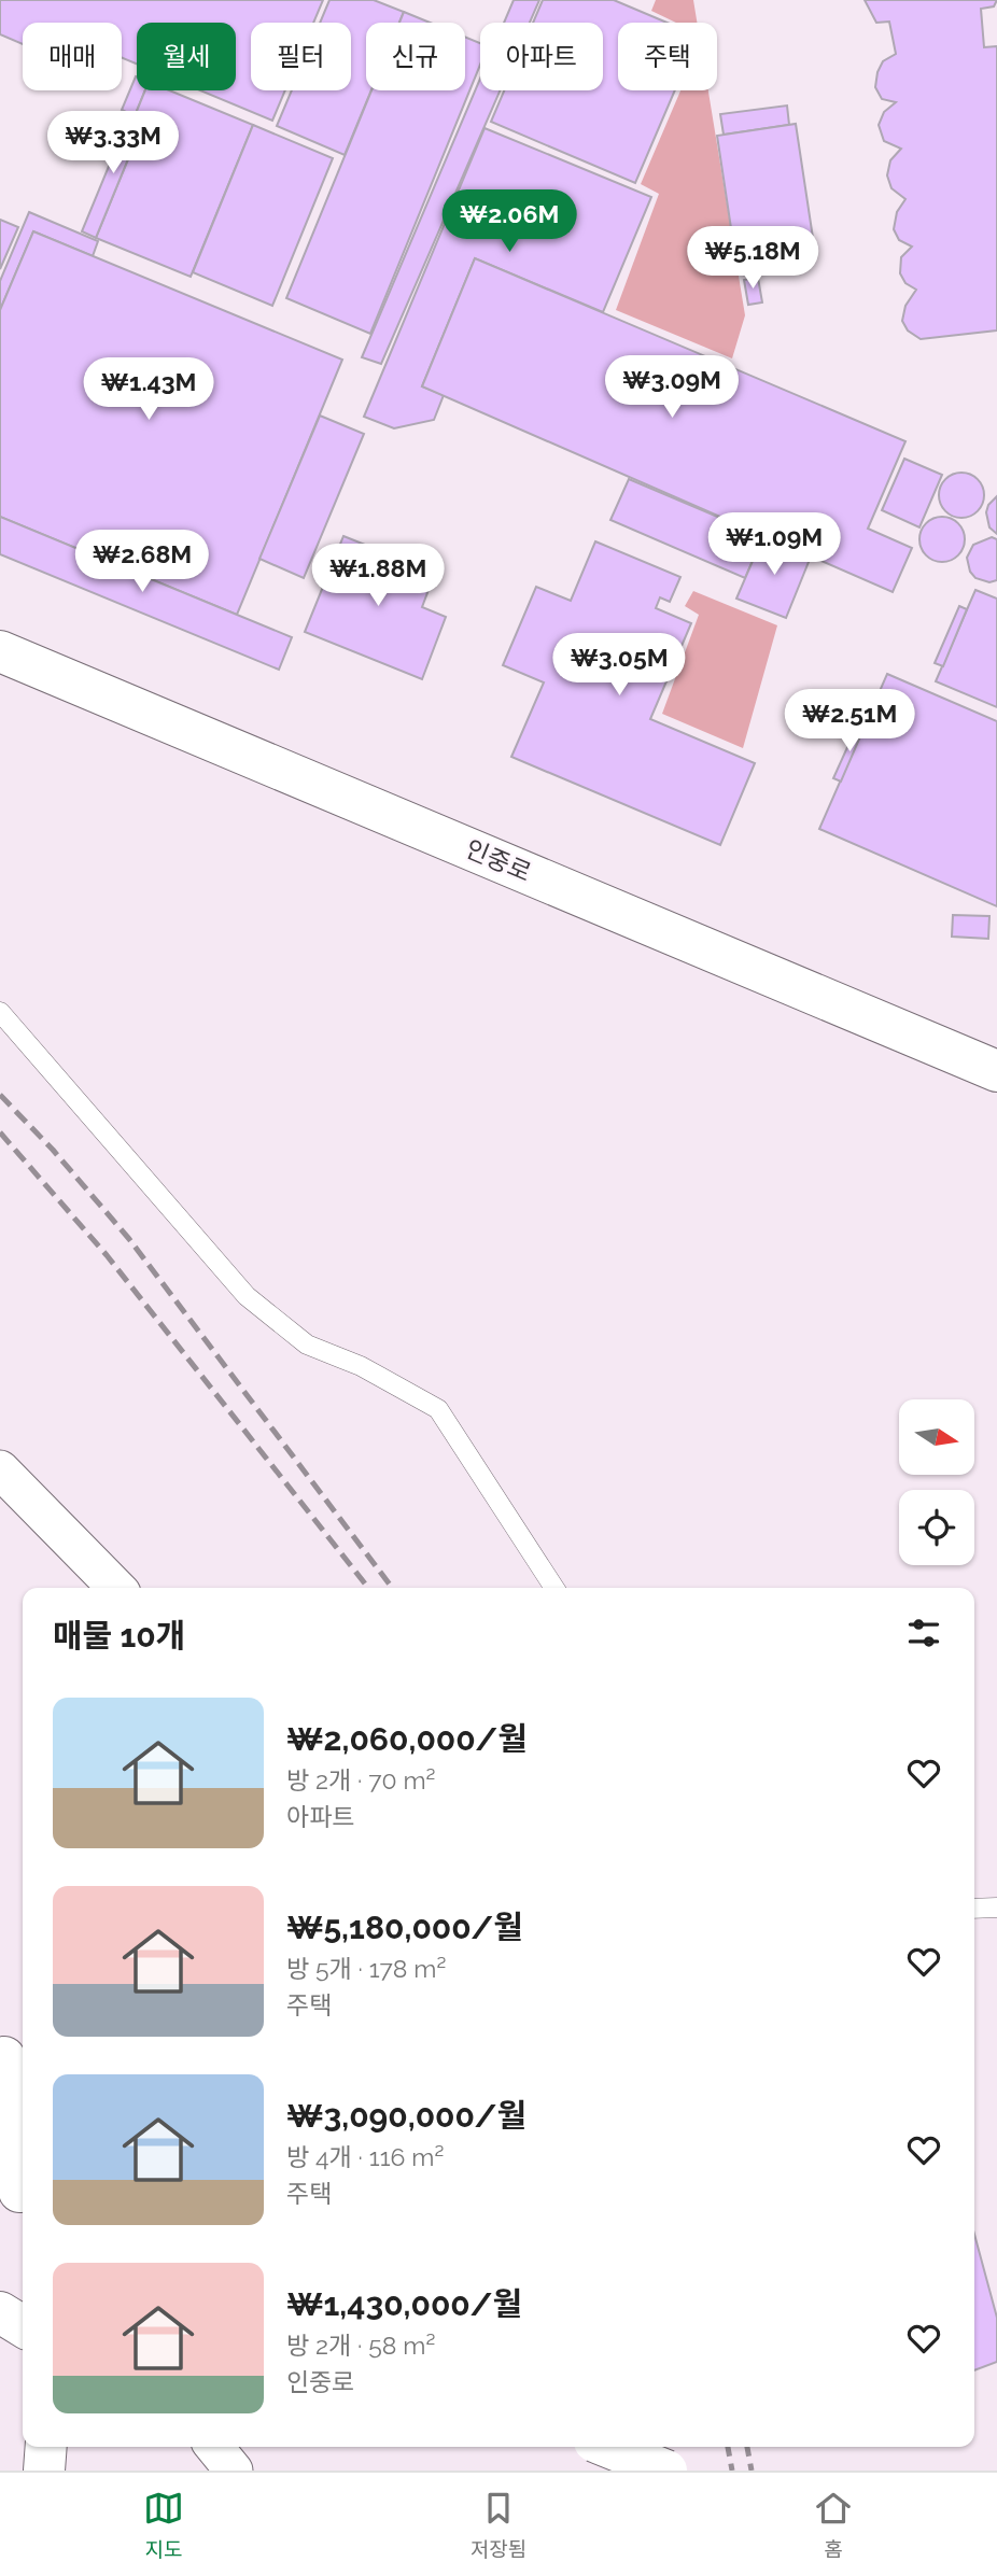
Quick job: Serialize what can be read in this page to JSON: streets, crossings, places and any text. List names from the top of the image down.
{
  "streets": {
    "main road": ["인중로"]
  },
  "north": "right",
  "page": {
    "chip": [
      "매매",
      "월세",
      "필터",
      "신규",
      "아파트",
      "주택"
    ],
    "price": [
      "₩3.33M",
      "₩2.06M",
      "₩5.18M",
      "₩3.09M",
      "₩1.43M",
      "₩1.09M",
      "₩2.68M",
      "₩1.88M",
      "₩3.05M",
      "₩2.51M"
    ],
    "heading": "매물 10개",
    "list": [
      {
        "name": "₩2,060,000/월",
        "note": "방 2개 · 70 m² · 아파트"
      },
      {
        "name": "₩5,180,000/월",
        "note": "방 5개 · 178 m² · 주택"
      },
      {
        "name": "₩3,090,000/월",
        "note": "방 4개 · 116 m² · 주택"
      },
      {
        "name": "₩1,430,000/월",
        "note": "방 2개 · 58 m² · 인중로"
      }
    ],
    "tabs": ["지도", "저장됨", "홈"]
  }
}
